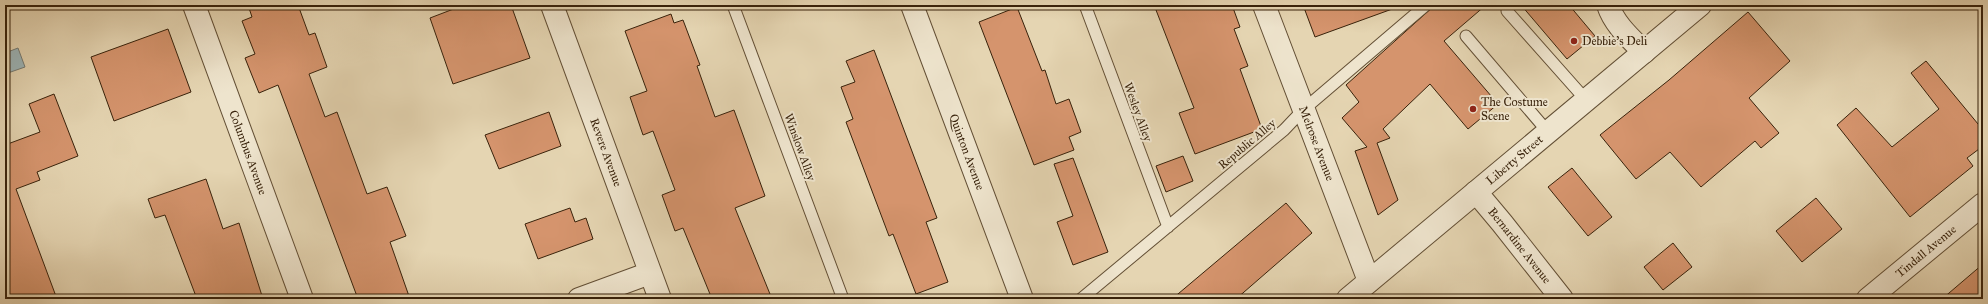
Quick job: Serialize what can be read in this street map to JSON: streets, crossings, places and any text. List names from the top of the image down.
{
  "streets": {
    "street": [
      "Melrose Avenue",
      "Columbus Avenue",
      "Revere Avenue",
      "Quinton Avenue",
      "Liberty Street",
      "Bernardine Avenue",
      "Tindall Avenue"
    ],
    "lane": ["Wesley Alley", "Republic Alley", "Winslow Alley"]
  },
  "crossings": [
    ["Wesley Alley", "Republic Alley"],
    ["Melrose Avenue", "Republic Alley"],
    ["Melrose Avenue", "Liberty Street"],
    ["Liberty Street", "Bernardine Avenue"]
  ],
  "places": ["Debbie's Deli", "The Costume Scene"]
}
